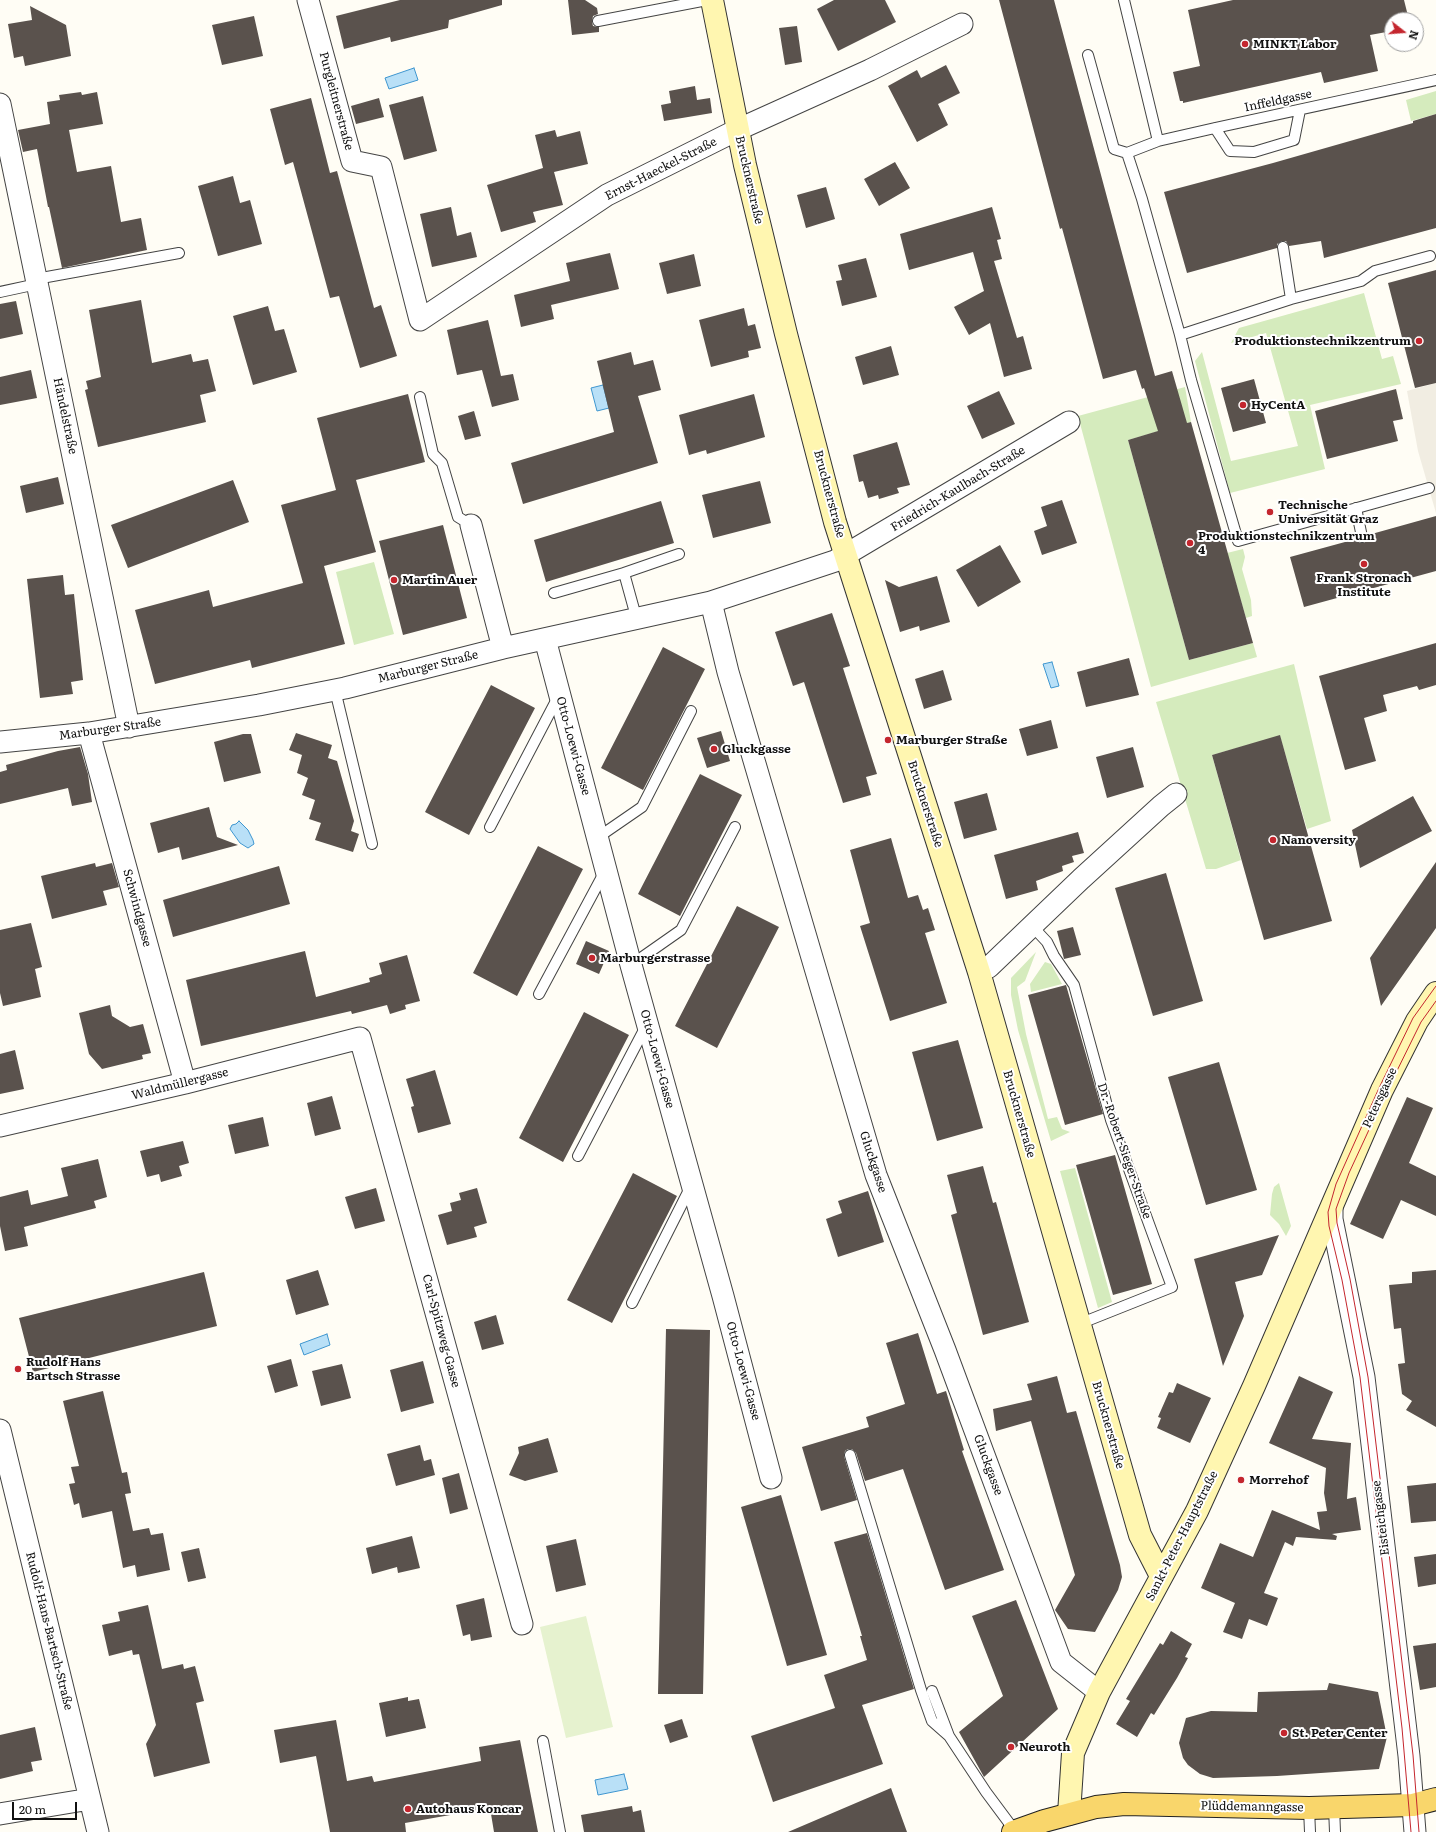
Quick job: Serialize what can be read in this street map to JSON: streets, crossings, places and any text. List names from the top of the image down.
{
  "streets": {
    "main road": [
      "Brucknerstraße",
      "Petersgasse",
      "Sankt-Peter-Hauptstraße",
      "Plüddemanngasse"
    ],
    "street": [
      "Purgleitnerstraße",
      "Ernst-Haeckel-Straße",
      "Händelstraße",
      "Friedrich-Kaulbach-Straße",
      "Marburger Straße",
      "Otto-Loewi-Gasse",
      "Schwindgasse",
      "Waldmüllergasse",
      "Gluckgasse",
      "Carl-Spitzweg-Gasse",
      "Eisteichgasse",
      "Rudolf-Hans-Bartsch-Straße"
    ],
    "lane": ["Inffeldgasse", "Dr.-Robert-Sieger-Straße"]
  },
  "crossings": [
    ["Purgleitnerstraße", "Ernst-Haeckel-Straße"],
    ["Ernst-Haeckel-Straße", "Brucknerstraße"],
    ["Brucknerstraße", "Friedrich-Kaulbach-Straße"],
    ["Brucknerstraße", "Marburger Straße"],
    ["Brucknerstraße", "Dr.-Robert-Sieger-Straße"],
    ["Brucknerstraße", "Sankt-Peter-Hauptstraße"],
    ["Händelstraße", "Marburger Straße"],
    ["Friedrich-Kaulbach-Straße", "Marburger Straße"],
    ["Marburger Straße", "Otto-Loewi-Gasse"],
    ["Marburger Straße", "Schwindgasse"],
    ["Marburger Straße", "Gluckgasse"],
    ["Schwindgasse", "Waldmüllergasse"],
    ["Waldmüllergasse", "Carl-Spitzweg-Gasse"],
    ["Petersgasse", "Eisteichgasse"],
    ["Petersgasse", "Sankt-Peter-Hauptstraße"],
    ["Gluckgasse", "Sankt-Peter-Hauptstraße"],
    ["Eisteichgasse", "Sankt-Peter-Hauptstraße"],
    ["Eisteichgasse", "Plüddemanngasse"],
    ["Sankt-Peter-Hauptstraße", "Plüddemanngasse"]
  ],
  "places": [
    "MINKT Labor",
    "Produktionstechnikzentrum",
    "HyCentA",
    "Technische Universität Graz",
    "Produktionstechnikzentrum 4",
    "Frank Stronach Institute",
    "Martin Auer",
    "Marburger Straße",
    "Gluckgasse",
    "Nanoversity",
    "Marburgerstrasse",
    "Rudolf Hans Bartsch Strasse",
    "Morrehof",
    "St. Peter Center",
    "Neuroth",
    "Autohaus Koncar"
  ],
  "scale_bar": "20 m",
  "north": "right"
}
